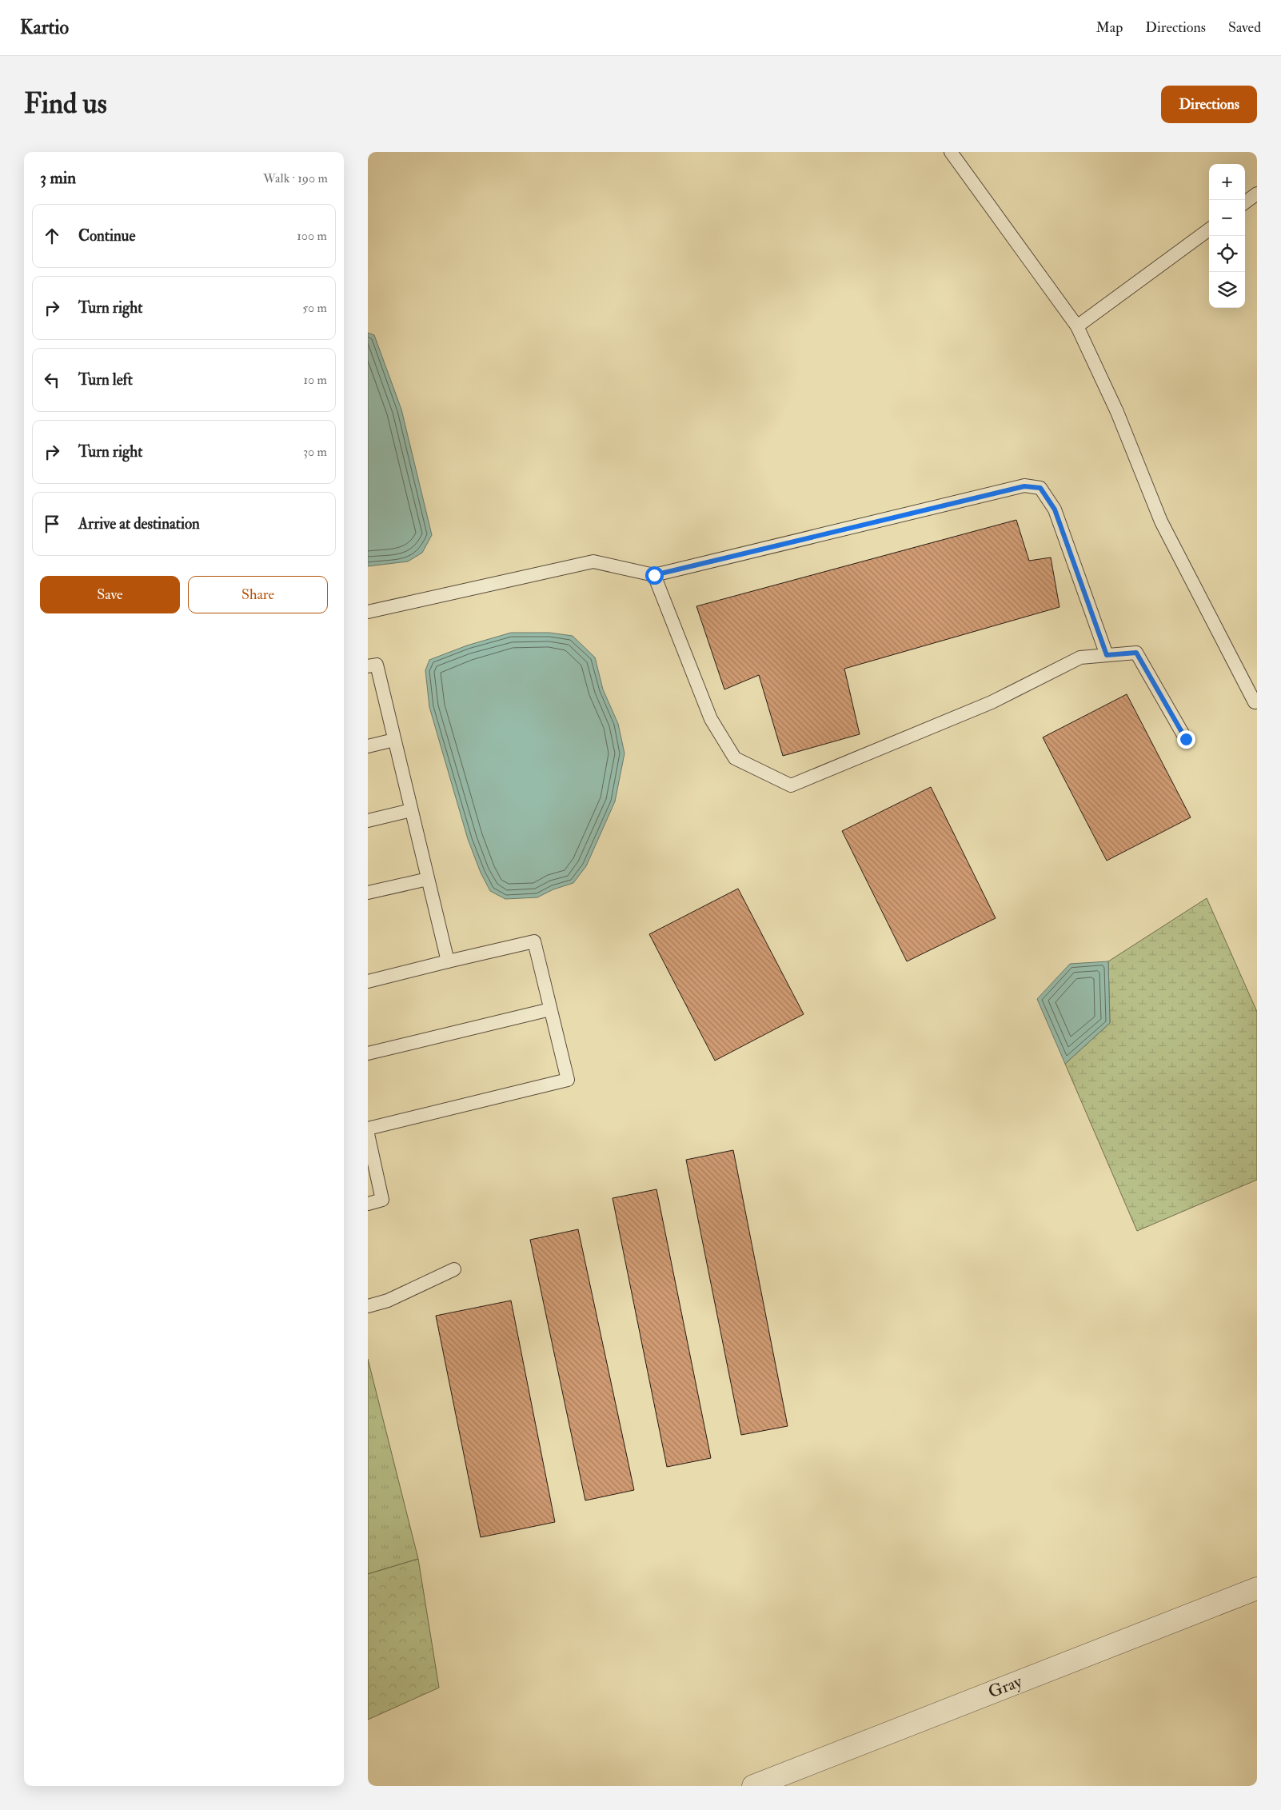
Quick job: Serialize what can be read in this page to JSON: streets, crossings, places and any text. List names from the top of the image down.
{
  "streets": {
    "street": ["Gray"]
  },
  "page": {
    "header": "Kartio",
    "nav": ["Map", "Directions", "Saved"],
    "buttons": [
      "Directions",
      ["Save", "Share"]
    ],
    "title": "Find us",
    "heading": ["3 min", "Walk · 190 m"],
    "map_buttons": ["+", "−"],
    "list": [
      ["Continue", "100 m"],
      ["Turn right", "50 m"],
      ["Turn left", "10 m"],
      ["Turn right", "30 m"],
      "Arrive at destination"
    ]
  }
}
